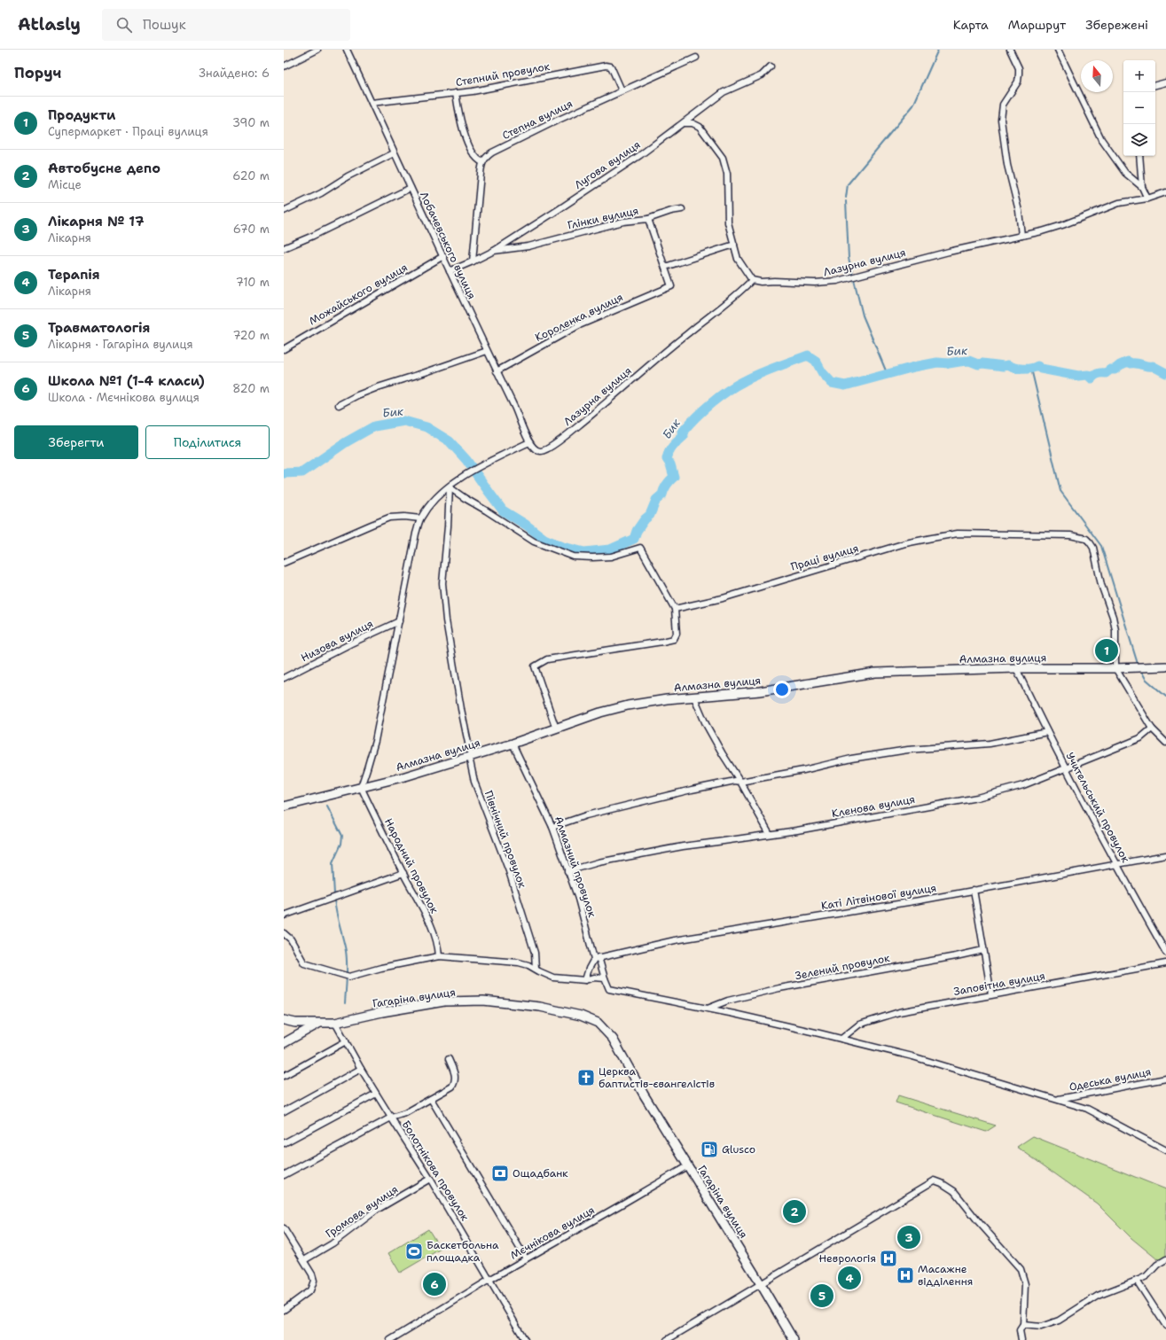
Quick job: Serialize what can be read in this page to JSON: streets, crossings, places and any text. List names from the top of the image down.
{
  "streets": {
    "main road": ["Алмазна вулиця", "Гагаріна вулиця"],
    "street": [
      "Степний провулок",
      "Степна вулиця",
      "Лугова вулиця",
      "Глінки вулиця",
      "Лобачевського вулиця",
      "Лазурна вулиця",
      "Можайського вулиця",
      "Короленка вулиця",
      "Праці вулиця",
      "Низова вулиця",
      "Кленова вулиця",
      "Учительський провулок",
      "Північний провулок",
      "Народний провулок",
      "Алмазний провулок",
      "Каті Літвінової вулиця",
      "Зелений провулок",
      "Заповітна вулиця",
      "Одеська вулиця",
      "Болотнікова провулок",
      "Громова вулиця",
      "Мєчнікова вулиця"
    ]
  },
  "crossings": [
    ["Степний провулок", "Степна вулиця"],
    ["Степний провулок", "Лобачевського вулиця"],
    ["Лугова вулиця", "Глінки вулиця"],
    ["Лугова вулиця", "Лобачевського вулиця"],
    ["Глінки вулиця", "Короленка вулиця"],
    ["Лобачевського вулиця", "Лазурна вулиця"],
    ["Лобачевського вулиця", "Можайського вулиця"],
    ["Лобачевського вулиця", "Короленка вулиця"],
    ["Праці вулиця", "Алмазна вулиця"],
    ["Алмазна вулиця", "Учительський провулок"],
    ["Алмазна вулиця", "Північний провулок"],
    ["Алмазна вулиця", "Народний провулок"],
    ["Алмазна вулиця", "Алмазний провулок"],
    ["Кленова вулиця", "Учительський провулок"],
    ["Кленова вулиця", "Алмазний провулок"],
    ["Учительський провулок", "Каті Літвінової вулиця"],
    ["Алмазний провулок", "Каті Літвінової вулиця"],
    ["Гагаріна вулиця", "Мєчнікова вулиця"],
    ["Болотнікова провулок", "Громова вулиця"],
    ["Болотнікова провулок", "Мєчнікова вулиця"]
  ],
  "water": ["Бик"],
  "places": {
    "church": ["Церква баптистів-євангелістів"],
    "fuel station": ["Glusco"],
    "bank": ["Ощадбанк"],
    "sports": ["Баскетбольна площадка"],
    "hospital": ["Неврологія", "Масажне відділення"]
  },
  "north": "top",
  "page": {
    "header": "Atlasly",
    "search": "Пошук",
    "nav": ["Карта", "Маршрут", "Збережені"],
    "heading": ["Поруч", "Знайдено: 6"],
    "map_buttons": ["+", "−"],
    "list": [
      {
        "mark": "1",
        "name": "Продукти",
        "note": "Супермаркет · Праці вулиця",
        "value": "390 m"
      },
      {
        "mark": "2",
        "name": "Автобусне депо",
        "note": "Місце",
        "value": "620 m"
      },
      {
        "mark": "3",
        "name": "Лікарня № 17",
        "note": "Лікарня",
        "value": "670 m"
      },
      {
        "mark": "4",
        "name": "Терапія",
        "note": "Лікарня",
        "value": "710 m"
      },
      {
        "mark": "5",
        "name": "Травматологія",
        "note": "Лікарня · Гагаріна вулиця",
        "value": "720 m"
      },
      {
        "mark": "6",
        "name": "Школа №1 (1-4 класи)",
        "note": "Школа · Мєчнікова вулиця",
        "value": "820 m"
      }
    ],
    "buttons": ["Зберегти", "Поділитися"],
    "pins": [
      "1",
      "2",
      "3",
      "4",
      "6",
      "5"
    ]
  }
}
